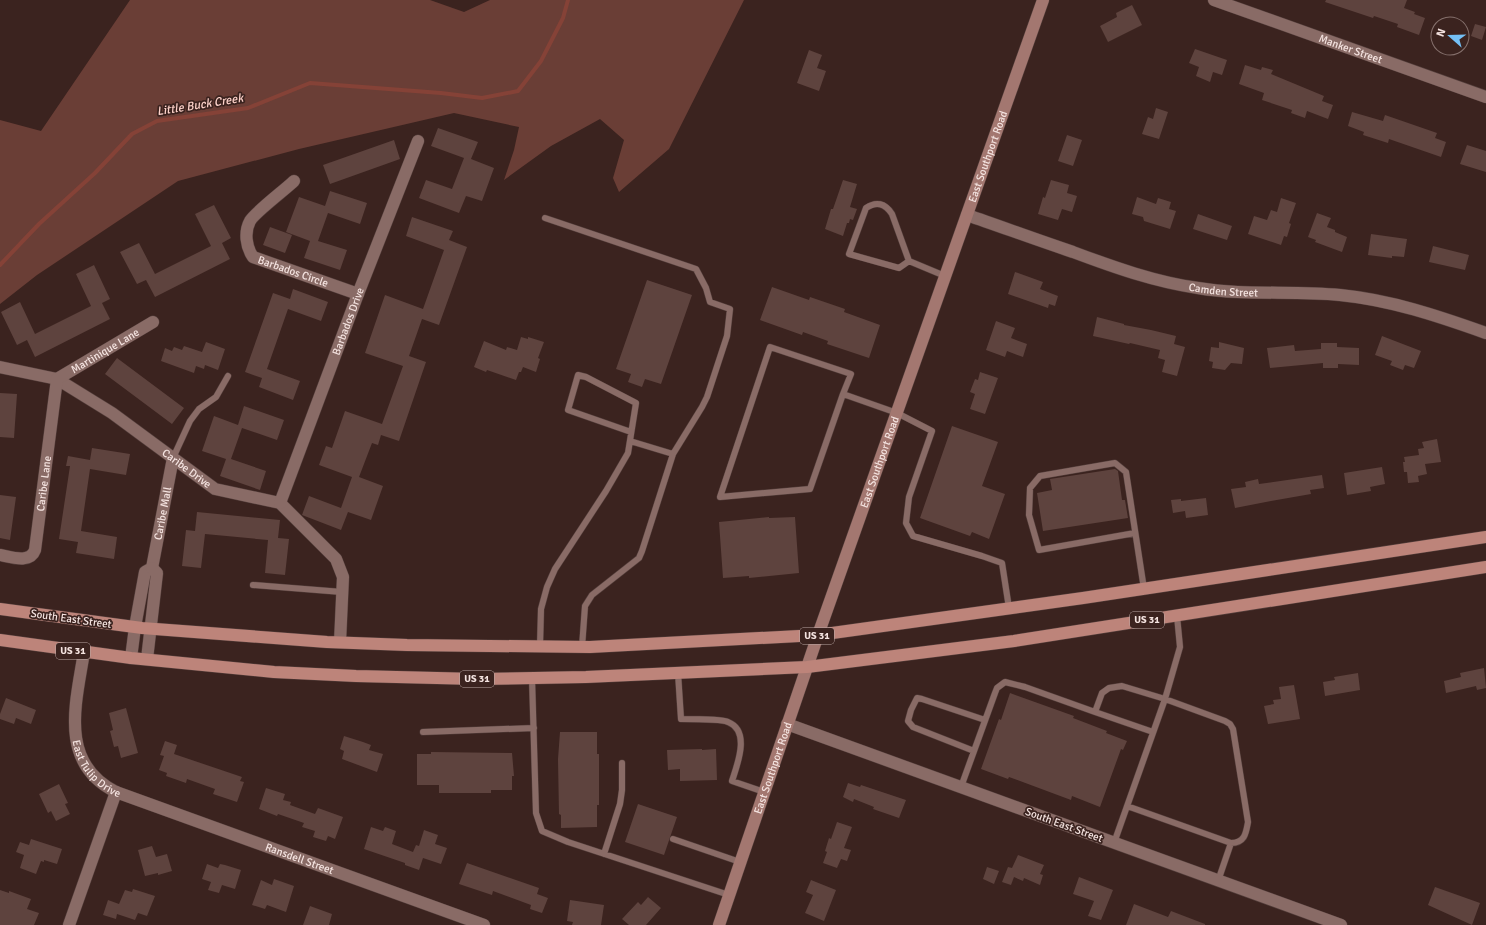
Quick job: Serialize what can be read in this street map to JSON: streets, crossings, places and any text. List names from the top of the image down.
{
  "streets": {
    "main road": ["East Southport Road", "South East Street", "US 31"],
    "street": [
      "Manker Street",
      "Barbados Circle",
      "Camden Street",
      "Barbados Drive",
      "Martinique Lane",
      "Caribe Drive",
      "Caribe Lane",
      "Caribe Mall",
      "East Tulip Drive",
      "Ransdell Street"
    ]
  },
  "crossings": [
    ["East Southport Road", "Camden Street"],
    ["East Southport Road", "South East Street"],
    ["East Southport Road", "US 31"],
    ["Barbados Circle", "Barbados Drive"],
    ["Barbados Drive", "Caribe Drive"],
    ["Martinique Lane", "Caribe Drive"],
    ["Martinique Lane", "Caribe Lane"],
    ["Caribe Drive", "Caribe Lane"],
    ["Caribe Drive", "Caribe Mall"],
    ["Caribe Mall", "South East Street"],
    ["Caribe Mall", "US 31"],
    ["South East Street", "US 31"],
    ["US 31", "East Tulip Drive"],
    ["East Tulip Drive", "Ransdell Street"]
  ],
  "water": ["Little Buck Creek"],
  "north": "left"
}
